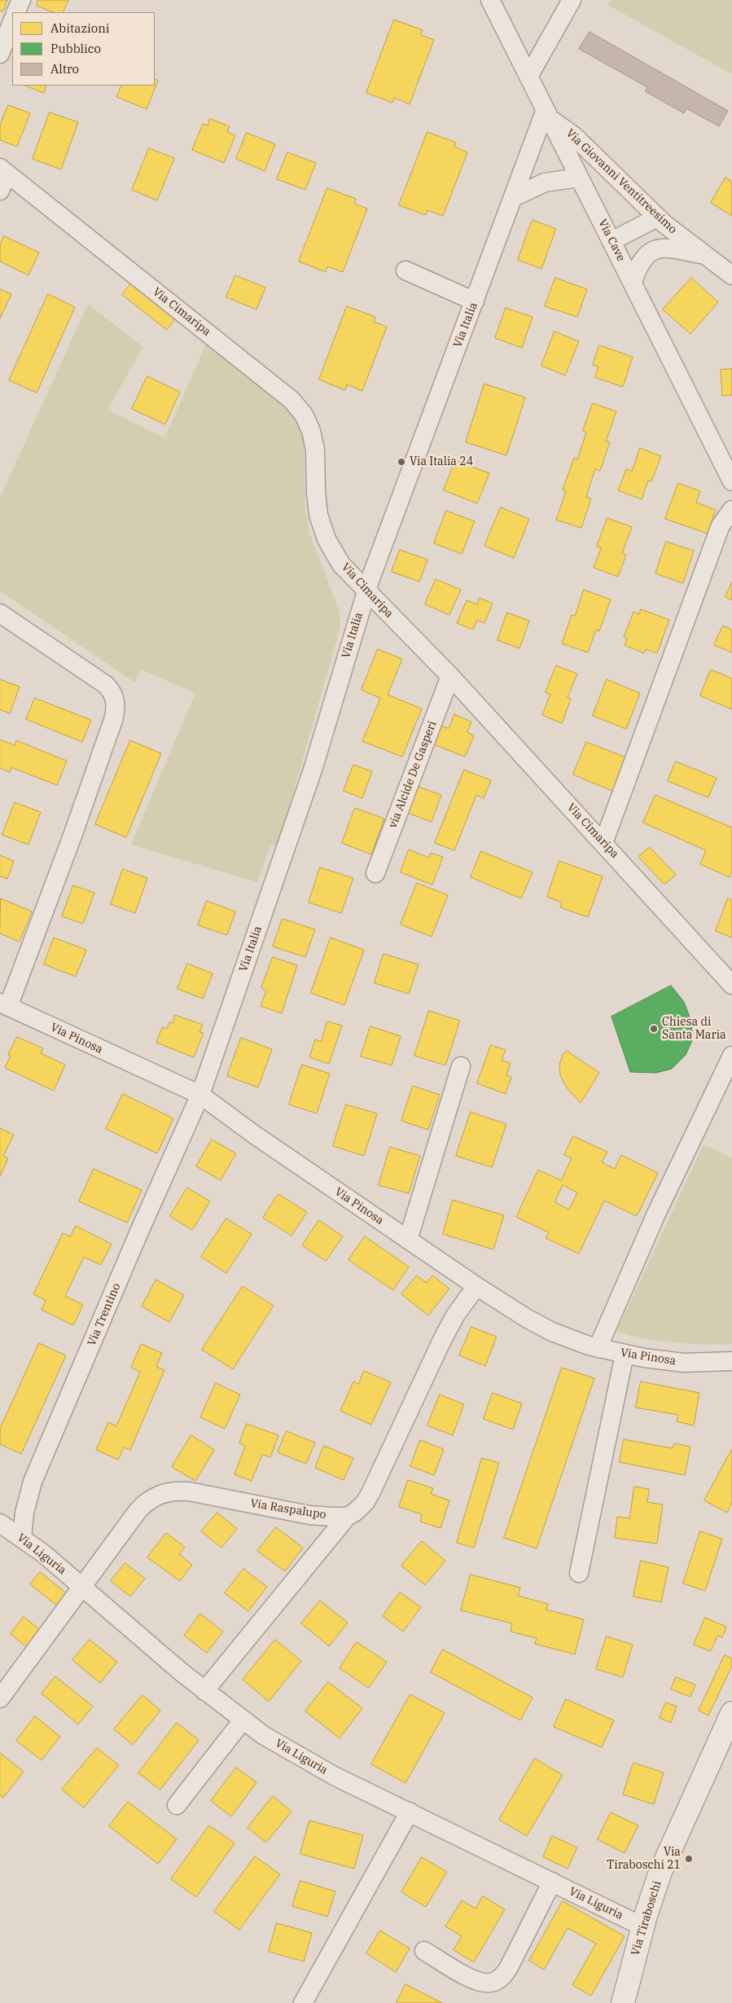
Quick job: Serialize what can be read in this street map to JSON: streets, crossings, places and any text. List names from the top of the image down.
{
  "streets": {
    "street": [
      "Via Giovanni Ventitreesimo",
      "Via Cave",
      "Via Cimaripa",
      "Via Italia",
      "via Alcide De Gasperi",
      "Via Pinosa",
      "Via Trentino",
      "Via Raspalupo",
      "Via Liguria",
      "Via Tiraboschi"
    ]
  },
  "crossings": [
    ["Via Giovanni Ventitreesimo", "Via Cave"],
    ["Via Giovanni Ventitreesimo", "Via Italia"],
    ["Via Cave", "Via Italia"],
    ["Via Cimaripa", "Via Italia"],
    ["Via Cimaripa", "via Alcide De Gasperi"],
    ["Via Italia", "Via Pinosa"],
    ["Via Italia", "Via Trentino"],
    ["Via Pinosa", "Via Trentino"],
    ["Via Trentino", "Via Liguria"],
    ["Via Raspalupo", "Via Liguria"],
    ["Via Liguria", "Via Tiraboschi"]
  ],
  "places": ["Via Italia 24", "Chiesa di Santa Maria", "Via Tiraboschi 21"],
  "legend": ["Abitazioni", "Pubblico", "Altro"]
}
